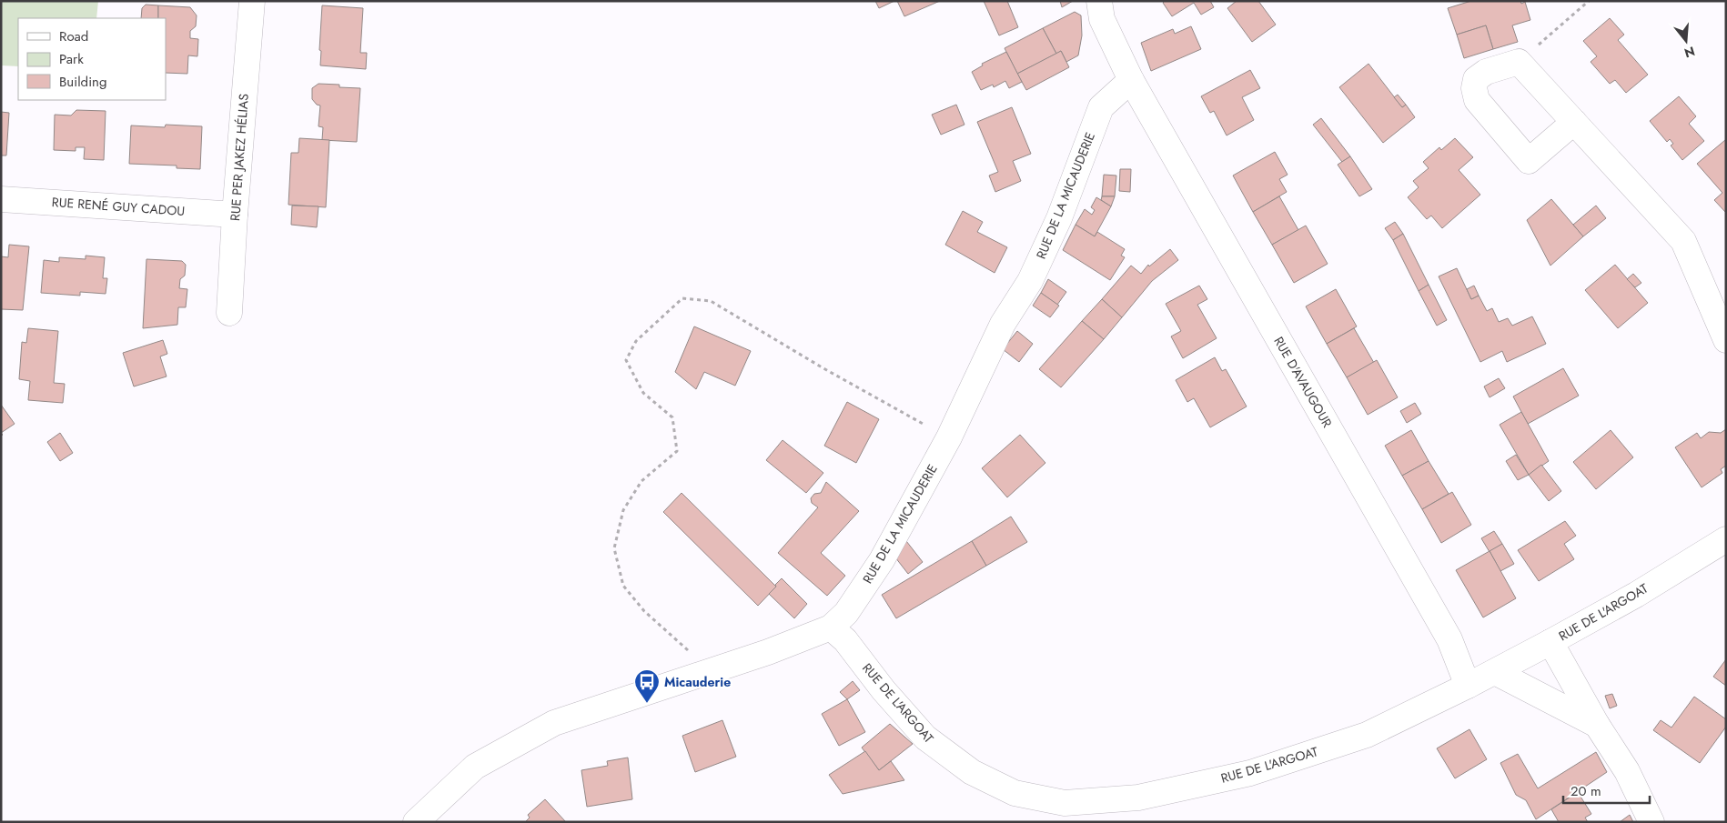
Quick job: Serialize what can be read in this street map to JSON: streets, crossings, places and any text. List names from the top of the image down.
{
  "streets": {
    "street": [
      "RUE PER JAKEZ HÉLIAS",
      "RUE DE LA MICAUDERIE",
      "RUE RENÉ GUY CADOU",
      "RUE D'AVAUGOUR",
      "RUE DE L'ARGOAT"
    ]
  },
  "crossings": [
    ["RUE PER JAKEZ HÉLIAS", "RUE RENÉ GUY CADOU"],
    ["RUE DE LA MICAUDERIE", "RUE D'AVAUGOUR"],
    ["RUE DE LA MICAUDERIE", "RUE DE L'ARGOAT"],
    ["RUE D'AVAUGOUR", "RUE DE L'ARGOAT"]
  ],
  "places": {
    "bus stop": ["Micauderie"]
  },
  "legend": ["Road", "Park", "Building"],
  "scale_bar": "20 m",
  "north": "bottom"
}
